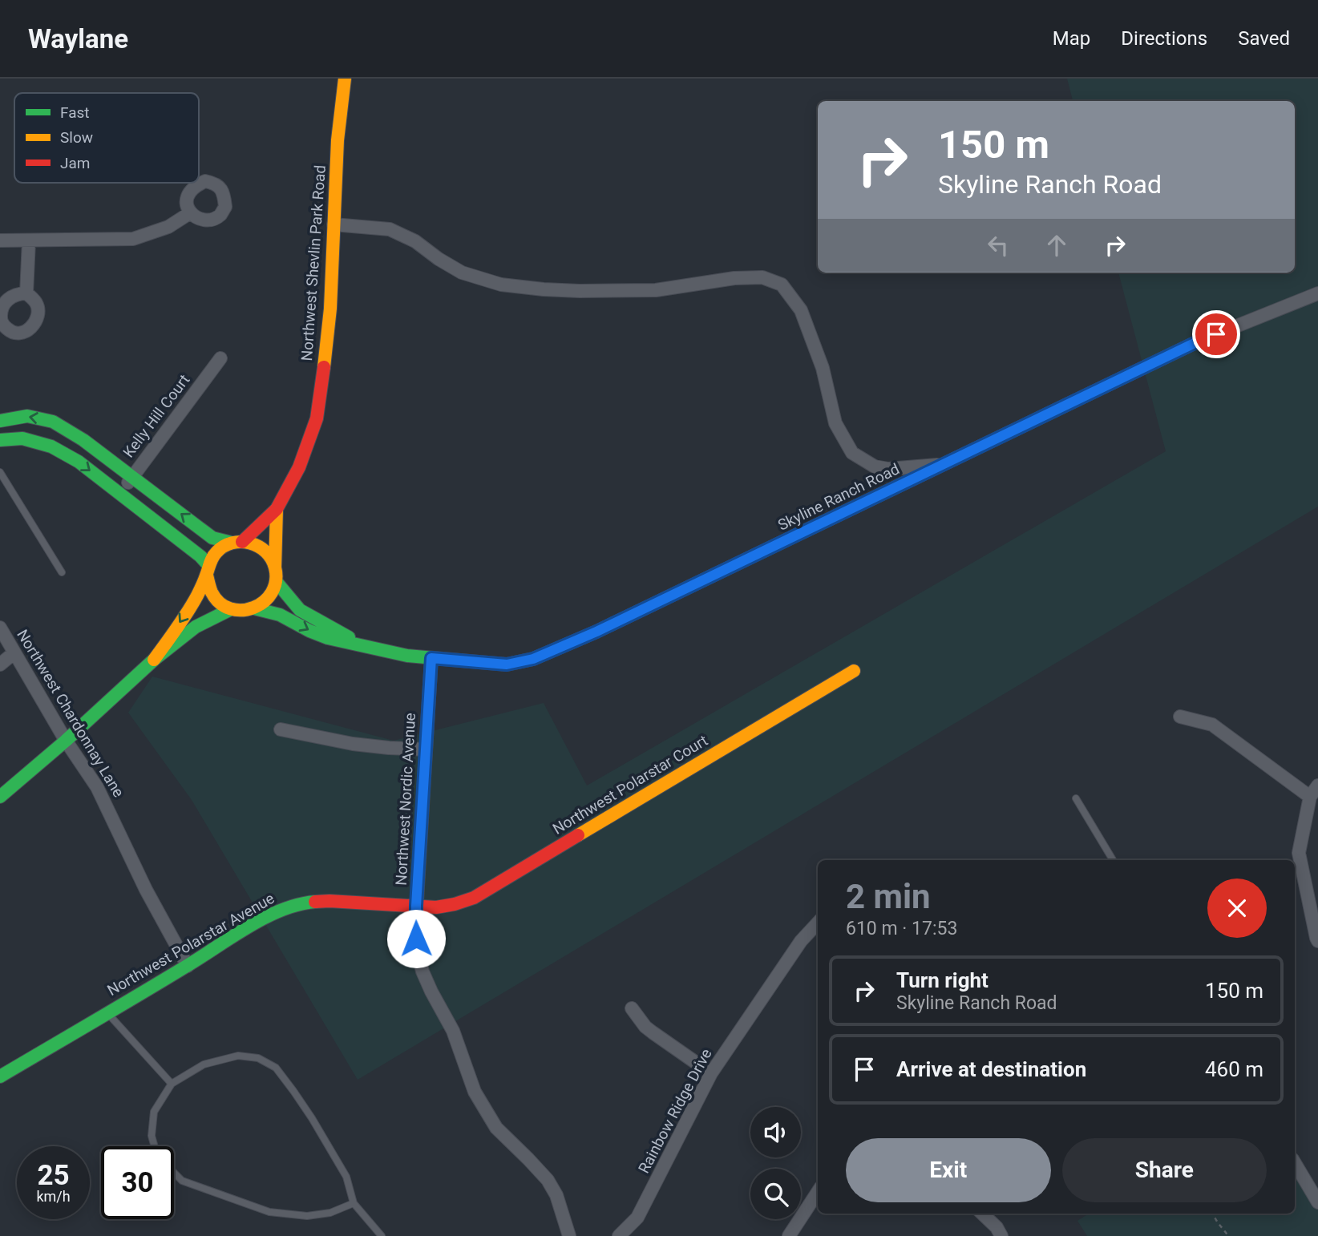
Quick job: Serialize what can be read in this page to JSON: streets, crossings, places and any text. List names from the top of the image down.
{
  "streets": {
    "street": [
      "Northwest Shevlin Park Road",
      "Kelly Hill Court",
      "Skyline Ranch Road",
      "Northwest Chardonnay Lane",
      "Northwest Polarstar Court",
      "Northwest Nordic Avenue",
      "Northwest Polarstar Avenue",
      "Rainbow Ridge Drive"
    ]
  },
  "crossings": [
    ["Northwest Shevlin Park Road", "Skyline Ranch Road"],
    ["Skyline Ranch Road", "Northwest Nordic Avenue"],
    ["Northwest Chardonnay Lane", "Northwest Polarstar Avenue"],
    ["Northwest Polarstar Court", "Northwest Nordic Avenue"],
    ["Northwest Polarstar Court", "Northwest Polarstar Avenue"],
    ["Northwest Nordic Avenue", "Northwest Polarstar Avenue"]
  ],
  "legend": ["Fast", "Slow", "Jam"],
  "page": {
    "header": "Waylane",
    "nav": ["Map", "Directions", "Saved"],
    "turn": ["150 m", "Skyline Ranch Road"],
    "heading": ["2 min", "610 m · 17:53"],
    "list": [
      {
        "name": "Turn right",
        "note": "Skyline Ranch Road",
        "value": "150 m"
      },
      {
        "name": "Arrive at destination",
        "value": "460 m"
      }
    ],
    "buttons": ["Exit", "Share"],
    "speed": "25 km/h",
    "limit": "30"
  }
}
